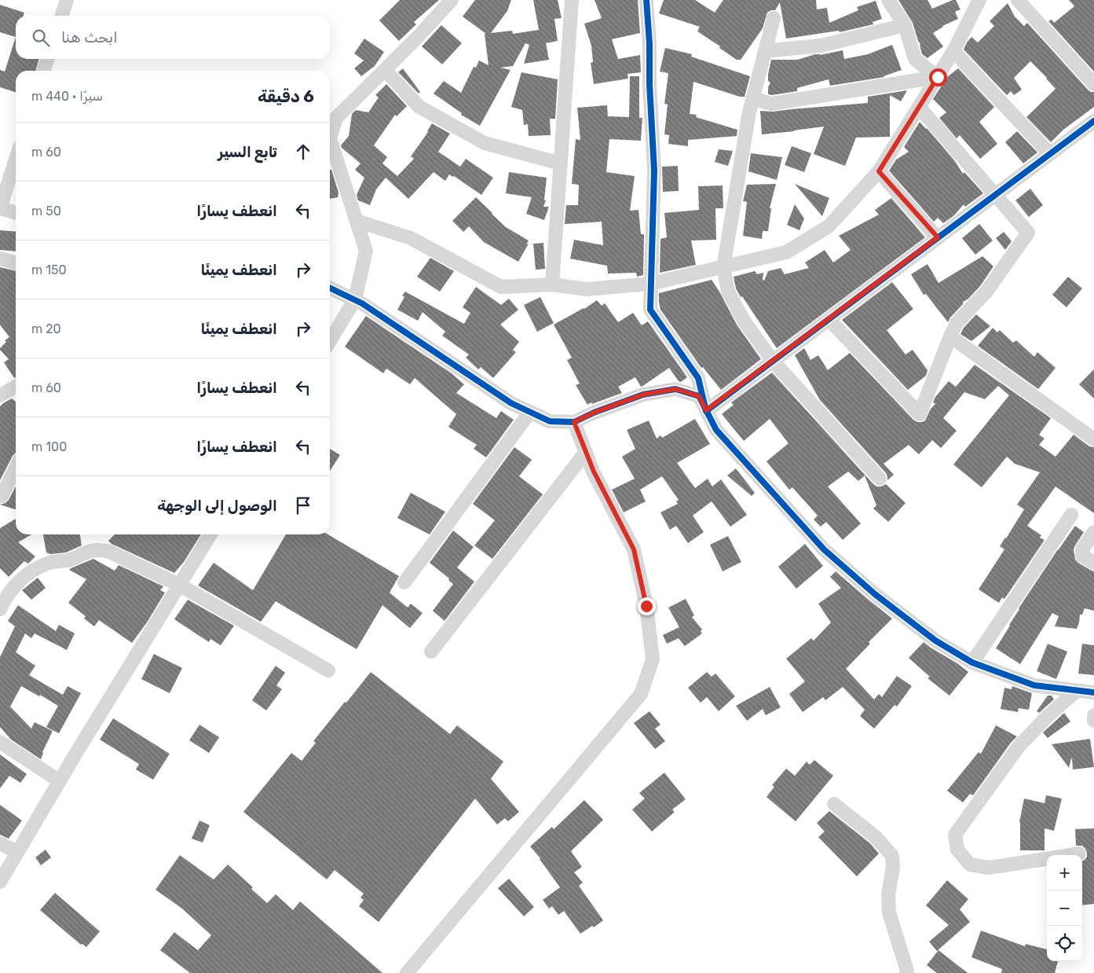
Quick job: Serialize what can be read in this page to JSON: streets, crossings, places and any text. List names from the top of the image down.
{
  "page": {
    "search": "ابحث هنا",
    "heading": ["6 دقيقة", "سيرًا · 440 m"],
    "list": [
      ["تابع السير", "60 m"],
      ["انعطف يسارًا", "50 m"],
      ["انعطف يمينًا", "150 m"],
      ["انعطف يمينًا", "20 m"],
      ["انعطف يسارًا", "60 m"],
      ["انعطف يسارًا", "100 m"],
      "الوصول إلى الوجهة"
    ],
    "map_buttons": ["+", "−"]
  }
}
